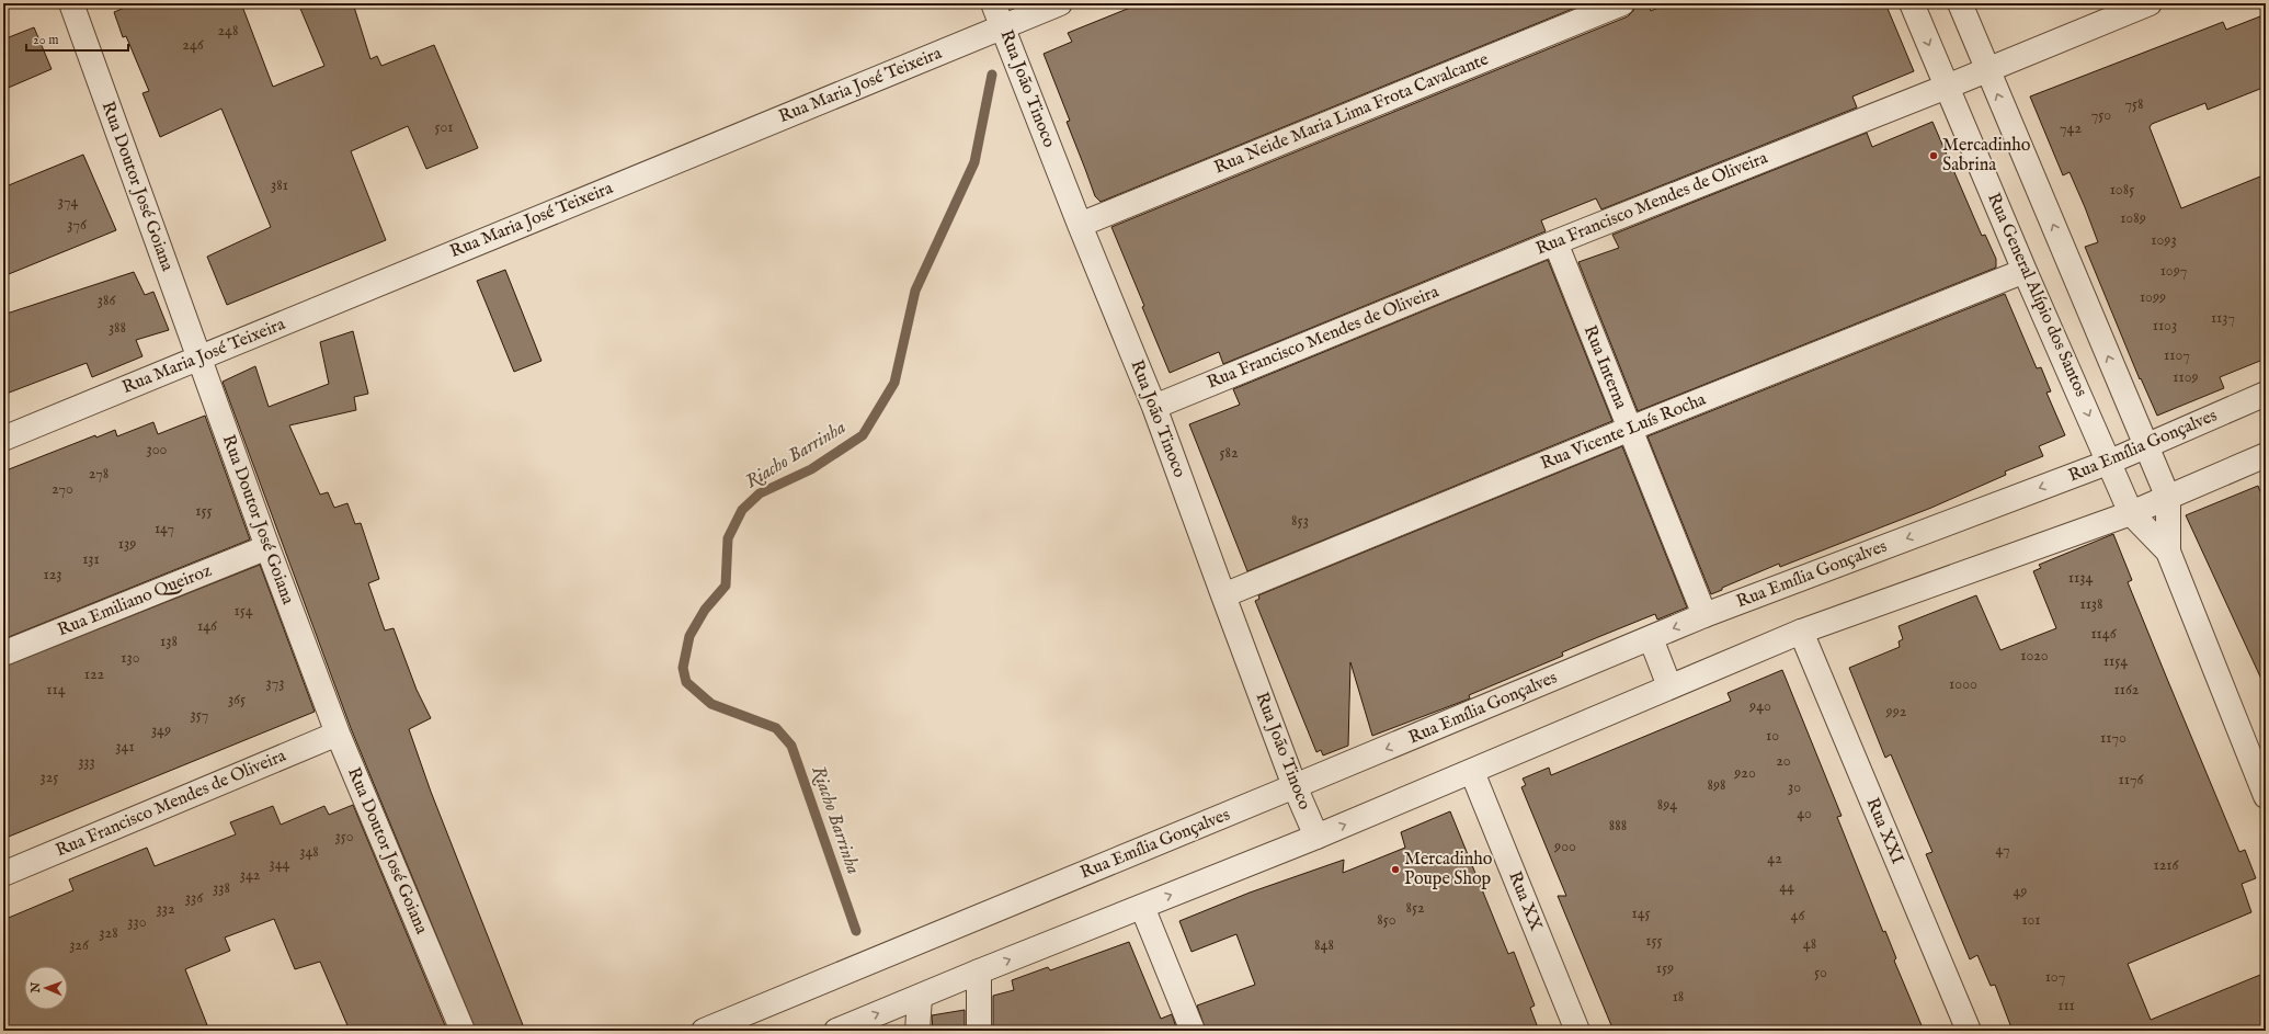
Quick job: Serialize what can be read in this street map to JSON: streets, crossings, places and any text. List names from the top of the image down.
{
  "streets": {
    "street": [
      "Rua Maria José Teixeira",
      "Rua João Tinoco",
      "Rua Neide Maria Lima Frota Cavalcante",
      "Rua Doutor José Goiana",
      "Rua Francisco Mendes de Oliveira",
      "Rua General Alípio dos Santos",
      "Rua Interna",
      "Rua Vicente Luís Rocha",
      "Rua Emília Gonçalves",
      "Rua Emiliano Queiroz",
      "Rua XXI",
      "Rua XX"
    ]
  },
  "crossings": [
    ["Rua Maria José Teixeira", "Rua João Tinoco"],
    ["Rua Maria José Teixeira", "Rua Doutor José Goiana"],
    ["Rua João Tinoco", "Rua Neide Maria Lima Frota Cavalcante"],
    ["Rua João Tinoco", "Rua Francisco Mendes de Oliveira"],
    ["Rua João Tinoco", "Rua Vicente Luís Rocha"],
    ["Rua João Tinoco", "Rua Emília Gonçalves"],
    ["Rua Doutor José Goiana", "Rua Francisco Mendes de Oliveira"],
    ["Rua Doutor José Goiana", "Rua Emiliano Queiroz"],
    ["Rua Francisco Mendes de Oliveira", "Rua General Alípio dos Santos"],
    ["Rua Francisco Mendes de Oliveira", "Rua Interna"],
    ["Rua General Alípio dos Santos", "Rua Vicente Luís Rocha"],
    ["Rua General Alípio dos Santos", "Rua Emília Gonçalves"],
    ["Rua Interna", "Rua Vicente Luís Rocha"],
    ["Rua Interna", "Rua Emília Gonçalves"]
  ],
  "water": ["Riacho Barrinha"],
  "places": ["Mercadinho Sabrina", "Mercadinho Poupe Shop"],
  "house_numbers": [
    "248",
    "246",
    "758",
    "750",
    "501",
    "742",
    "381",
    "1085",
    "374",
    "1089",
    "376",
    "1093",
    "1097",
    "1099",
    "386",
    "1137",
    "1103",
    "388",
    "1107",
    "1109",
    "300",
    "582",
    "278",
    "270",
    "155",
    "853",
    "147",
    "139",
    "131",
    "123",
    "1134",
    "1138",
    "154",
    "146",
    "1146",
    "138",
    "1020",
    "130",
    "1154",
    "122",
    "373",
    "1000",
    "114",
    "1162",
    "365",
    "940",
    "992",
    "357",
    "349",
    "10",
    "1170",
    "341",
    "20",
    "333",
    "920",
    "325",
    "1176",
    "898",
    "30",
    "894",
    "40",
    "888",
    "350",
    "900",
    "47",
    "348",
    "42",
    "344",
    "1216",
    "342",
    "44",
    "338",
    "49",
    "336",
    "852",
    "332",
    "145",
    "46",
    "850",
    "101",
    "330",
    "328",
    "155",
    "48",
    "326",
    "848",
    "159",
    "50",
    "107",
    "18",
    "111"
  ],
  "scale_bar": "20 m",
  "north": "left"
}
